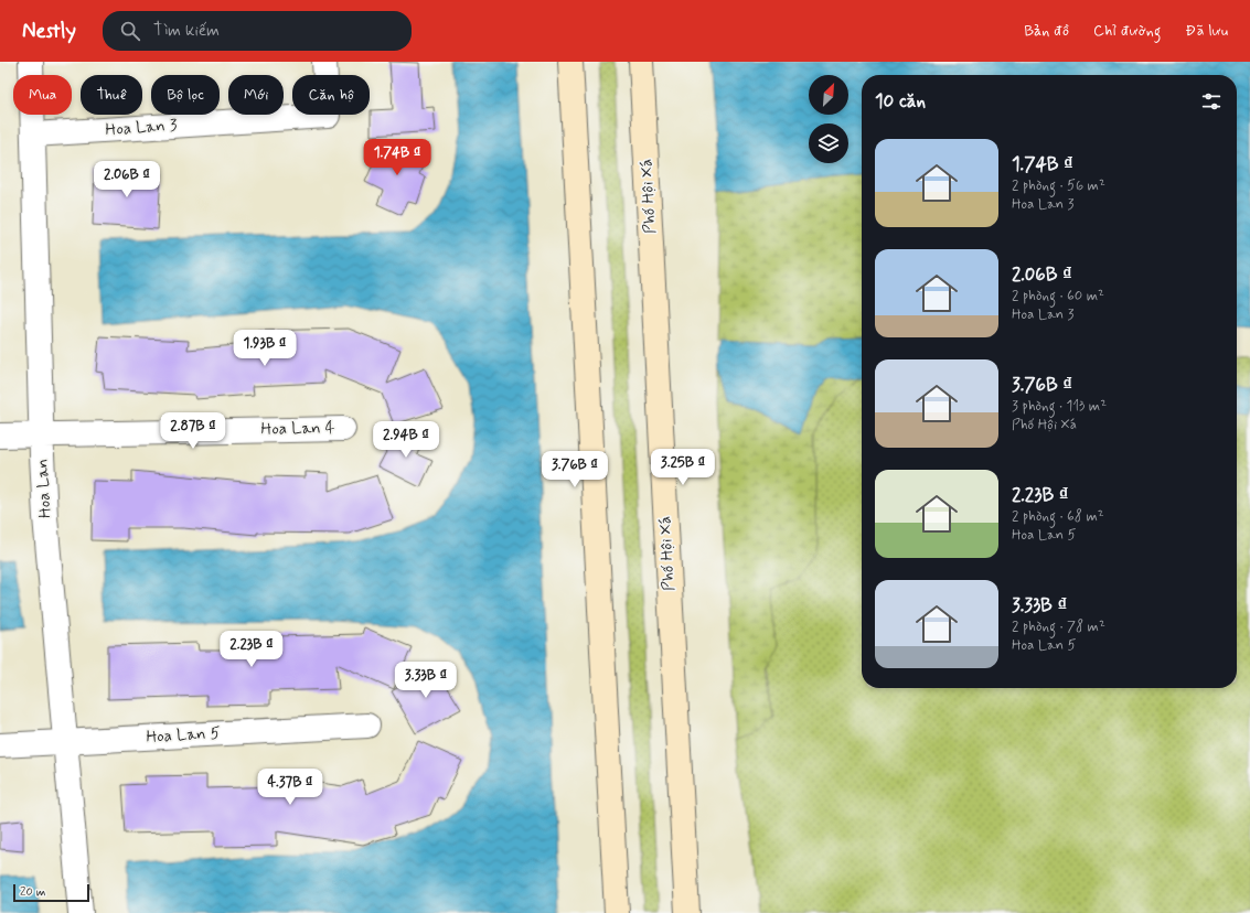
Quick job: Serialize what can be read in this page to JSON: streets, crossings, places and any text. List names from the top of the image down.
{
  "streets": {
    "main road": ["Phố Hội Xá"],
    "street": [
      "Hoa Lan 3",
      "Hoa Lan 4",
      "Hoa Lan",
      "Hoa Lan 5"
    ]
  },
  "crossings": [
    ["Hoa Lan 3", "Hoa Lan"],
    ["Hoa Lan 4", "Hoa Lan"],
    ["Hoa Lan", "Hoa Lan 5"]
  ],
  "scale_bar": "20 m",
  "north": "top right",
  "page": {
    "header": "Nestly",
    "search": "Tìm kiếm",
    "nav": ["Bản đồ", "Chỉ đường", "Đã lưu"],
    "chip": [
      "Mua",
      "Thuê",
      "Bộ lọc",
      "Mới",
      "Căn hộ"
    ],
    "heading": "10 căn",
    "list": [
      {
        "name": "1.74B ₫",
        "note": "2 phòng · 56 m² · Hoa Lan 3"
      },
      {
        "name": "2.06B ₫",
        "note": "2 phòng · 60 m² · Hoa Lan 3"
      },
      {
        "name": "3.76B ₫",
        "note": "3 phòng · 113 m² · Phố Hội Xá"
      },
      {
        "name": "2.23B ₫",
        "note": "2 phòng · 68 m² · Hoa Lan 5"
      },
      {
        "name": "3.33B ₫",
        "note": "2 phòng · 78 m² · Hoa Lan 5"
      }
    ],
    "price": [
      "1.74B ₫",
      "2.06B ₫",
      "1.93B ₫",
      "2.87B ₫",
      "2.94B ₫",
      "3.25B ₫",
      "3.76B ₫",
      "2.23B ₫",
      "3.33B ₫",
      "4.37B ₫"
    ],
    "scale": "20 m"
  }
}
